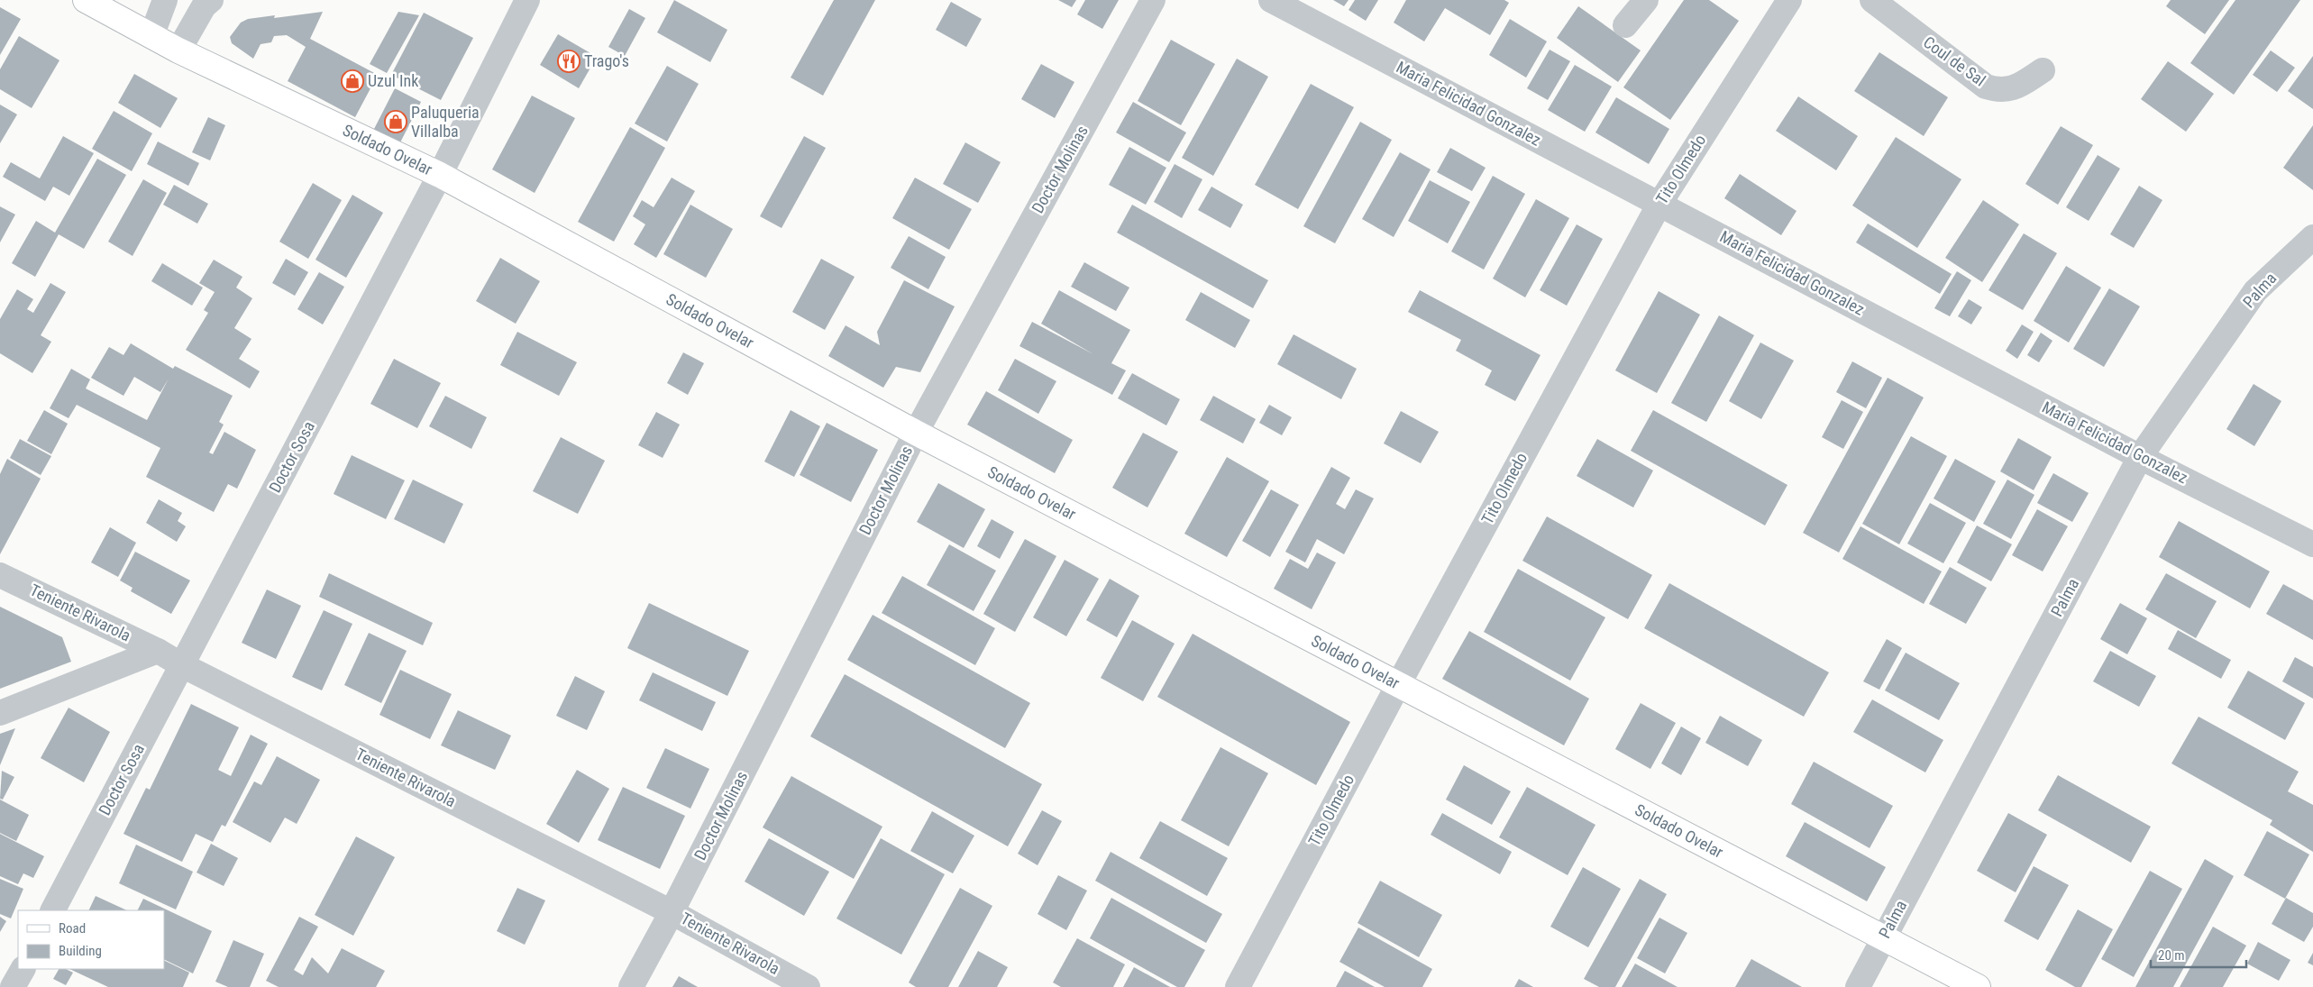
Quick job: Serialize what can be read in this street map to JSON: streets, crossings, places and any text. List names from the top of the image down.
{
  "streets": {
    "main road": ["Soldado Ovelar"],
    "street": [
      "Coul de Sal",
      "Maria Felicidad Gonzalez",
      "Doctor Molinas",
      "Tito Olmedo",
      "Palma",
      "Doctor Sosa",
      "Teniente Rivarola"
    ]
  },
  "crossings": [
    ["Maria Felicidad Gonzalez", "Tito Olmedo"],
    ["Maria Felicidad Gonzalez", "Palma"],
    ["Soldado Ovelar", "Doctor Molinas"],
    ["Soldado Ovelar", "Tito Olmedo"],
    ["Soldado Ovelar", "Palma"],
    ["Soldado Ovelar", "Doctor Sosa"],
    ["Doctor Molinas", "Teniente Rivarola"],
    ["Doctor Sosa", "Teniente Rivarola"]
  ],
  "places": {
    "restaurant": ["Trago's"],
    "shop": ["Uzul Ink", "Paluqueria Villalba"]
  },
  "legend": ["Road", "Building"],
  "scale_bar": "20 m"
}
